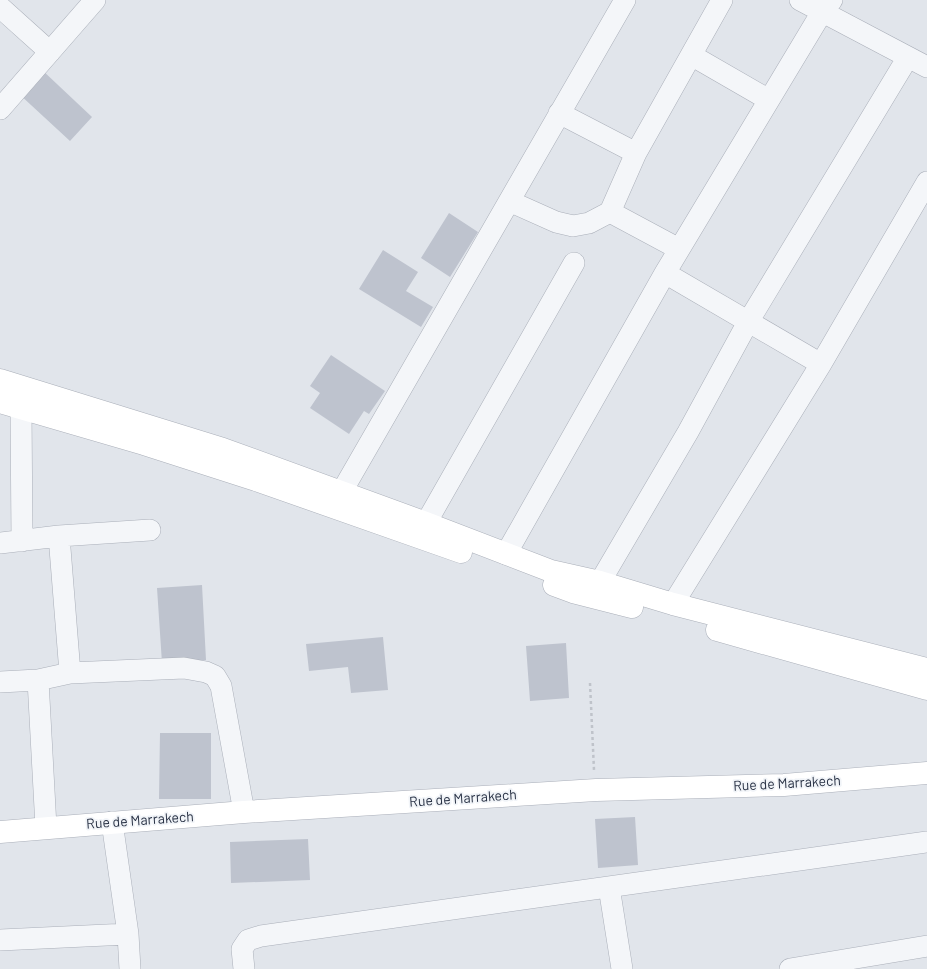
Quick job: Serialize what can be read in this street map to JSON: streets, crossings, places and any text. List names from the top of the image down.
{
  "streets": {
    "main road": ["Rue de Marrakech"]
  }
}
